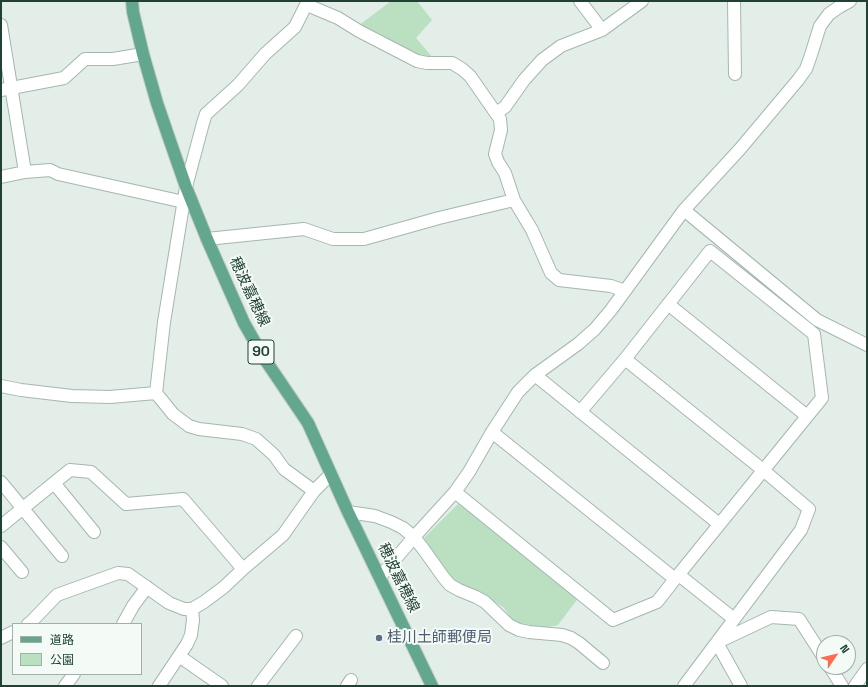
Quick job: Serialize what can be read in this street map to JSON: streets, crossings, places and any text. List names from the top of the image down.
{
  "streets": {
    "main road": ["穂波嘉穂線", "90"]
  },
  "places": ["桂川土師郵便局"],
  "legend": ["道路", "公園"],
  "north": "top right"
}
